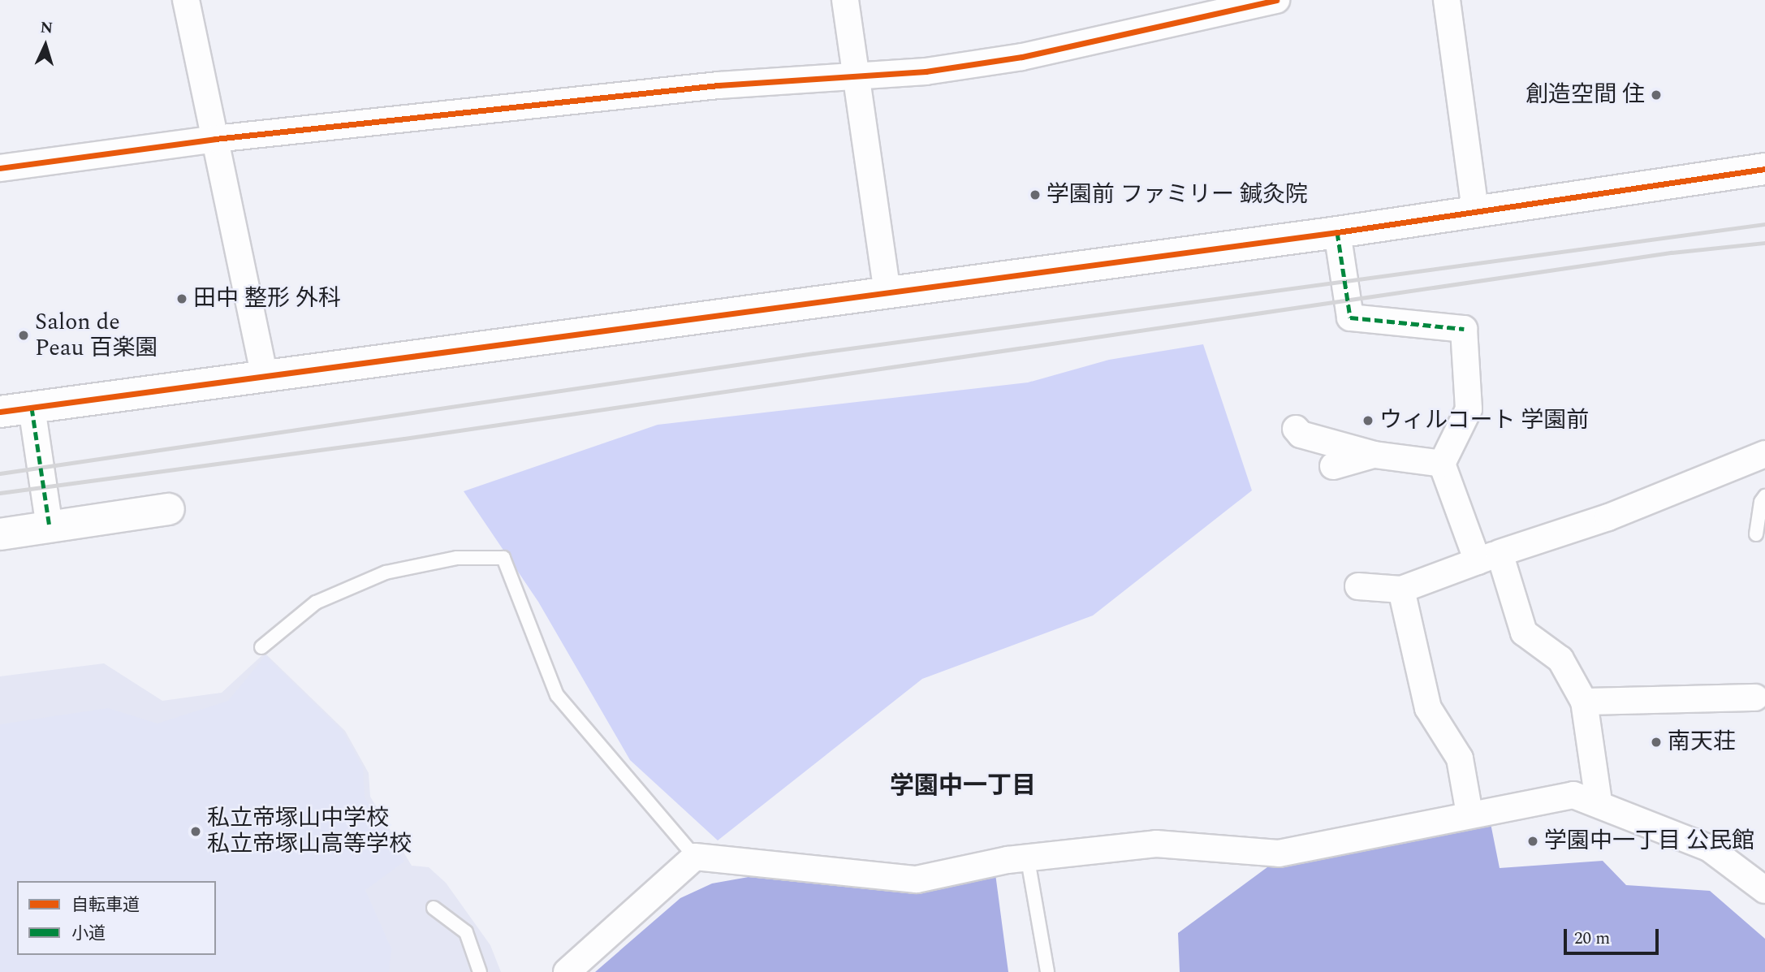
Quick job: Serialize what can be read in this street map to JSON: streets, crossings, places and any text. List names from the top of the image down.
{
  "districts": ["学園中一丁目"],
  "places": [
    "創造空間 住",
    "学園前 ファミリー 鍼灸院",
    "田中 整形 外科",
    "Salon de Peau 百楽園",
    "ウィルコート 学園前",
    "南天荘",
    "私立帝塚山中学校 私立帝塚山高等学校",
    "学園中一丁目 公民館"
  ],
  "legend": ["自転車道", "小道"],
  "scale_bar": "20 m",
  "north": "top"
}
